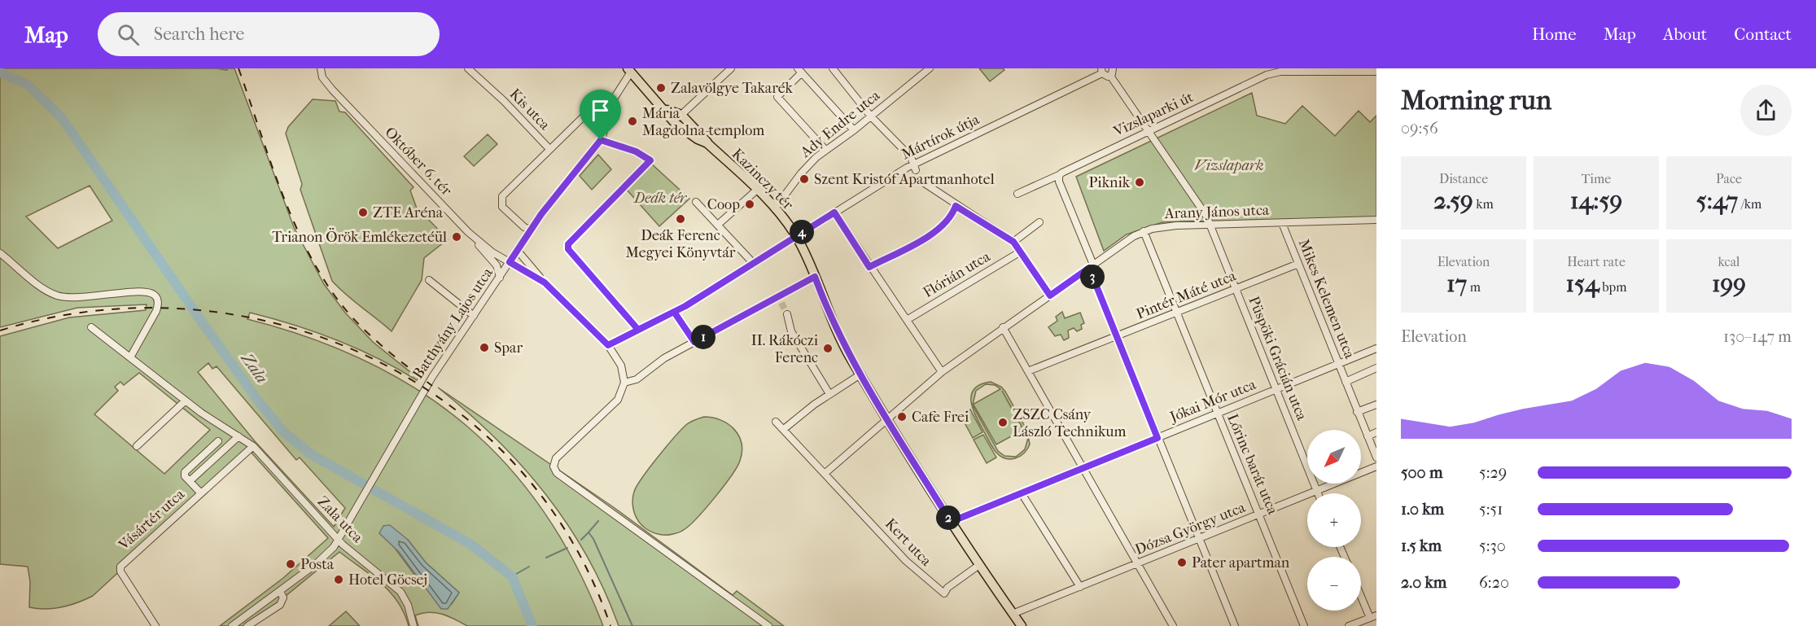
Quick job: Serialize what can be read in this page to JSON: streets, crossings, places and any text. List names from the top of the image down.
{
  "streets": {
    "main road": ["Kazinczy tér"],
    "street": [
      "Kis utca",
      "Vizslaparki út",
      "Ady Endre utca",
      "Mártírok útja",
      "Október 6. tér",
      "Arany János utca",
      "Flórián utca",
      "Pintér Máté utca",
      "Mikes Kelemen utca",
      "Batthyány Lajos utca",
      "Püspöki Grácián utca",
      "Jókai Mór utca",
      "Lőrinc barát utca",
      "Vásártér utca",
      "Zala utca",
      "Dózsa György utca",
      "Kert utca"
    ]
  },
  "crossings": [
    ["Vizslaparki út", "Püspöki Grácián utca"],
    ["Ady Endre utca", "Kazinczy tér"],
    ["Mártírok útja", "Kazinczy tér"],
    ["Október 6. tér", "Batthyány Lajos utca"],
    ["Kazinczy tér", "Arany János utca"],
    ["Kazinczy tér", "Batthyány Lajos utca"],
    ["Kazinczy tér", "Jókai Mór utca"],
    ["Kazinczy tér", "Dózsa György utca"],
    ["Kazinczy tér", "Kert utca"],
    ["Arany János utca", "Mikes Kelemen utca"],
    ["Arany János utca", "Püspöki Grácián utca"],
    ["Arany János utca", "Lőrinc barát utca"],
    ["Pintér Máté utca", "Mikes Kelemen utca"],
    ["Pintér Máté utca", "Püspöki Grácián utca"],
    ["Pintér Máté utca", "Lőrinc barát utca"],
    ["Mikes Kelemen utca", "Jókai Mór utca"],
    ["Batthyány Lajos utca", "Zala utca"],
    ["Püspöki Grácián utca", "Jókai Mór utca"],
    ["Püspöki Grácián utca", "Dózsa György utca"],
    ["Jókai Mór utca", "Lőrinc barát utca"],
    ["Lőrinc barát utca", "Dózsa György utca"],
    ["Vásártér utca", "Zala utca"]
  ],
  "water": ["Zala"],
  "parks": ["Vizslapark", "Deák tér"],
  "places": [
    "Zalavölgye Takarék",
    "Mária Magdolna-templom",
    "Szent Kristóf Apartmanhotel",
    "Piknik",
    "Coop",
    "ZTE Aréna",
    "Deák Ferenc Megyei Könyvtár",
    "Trianon Örök Emlékezetéül",
    "Spar",
    "II. Rákóczi Ferenc",
    "Cafe Frei",
    "ZSZC Csány László Technikum",
    "Pater apartman",
    "Posta",
    "Hotel Göcsej"
  ],
  "north": "bottom left",
  "page": {
    "header": "Map",
    "search": "Search here",
    "nav": [
      "Home",
      "Map",
      "About",
      "Contact"
    ],
    "heading": ["Morning run", "09:56"],
    "stats": [
      ["Distance", "2.59 km"],
      ["Time", "14:59"],
      ["Pace", "5:47 /km"],
      ["Elevation", "17 m"],
      ["Heart rate", "154 bpm"],
      ["kcal", "199"]
    ],
    "pins": [
      "4",
      "3",
      "1",
      "2"
    ],
    "chart": ["Elevation", "130–147 m"],
    "map_buttons": ["+", "−"],
    "list": [
      {
        "name": "500 m",
        "note": "5:29"
      },
      {
        "name": "1.0 km",
        "note": "5:51"
      },
      {
        "name": "1.5 km",
        "note": "5:30"
      },
      {
        "name": "2.0 km",
        "note": "6:20"
      }
    ]
  }
}
